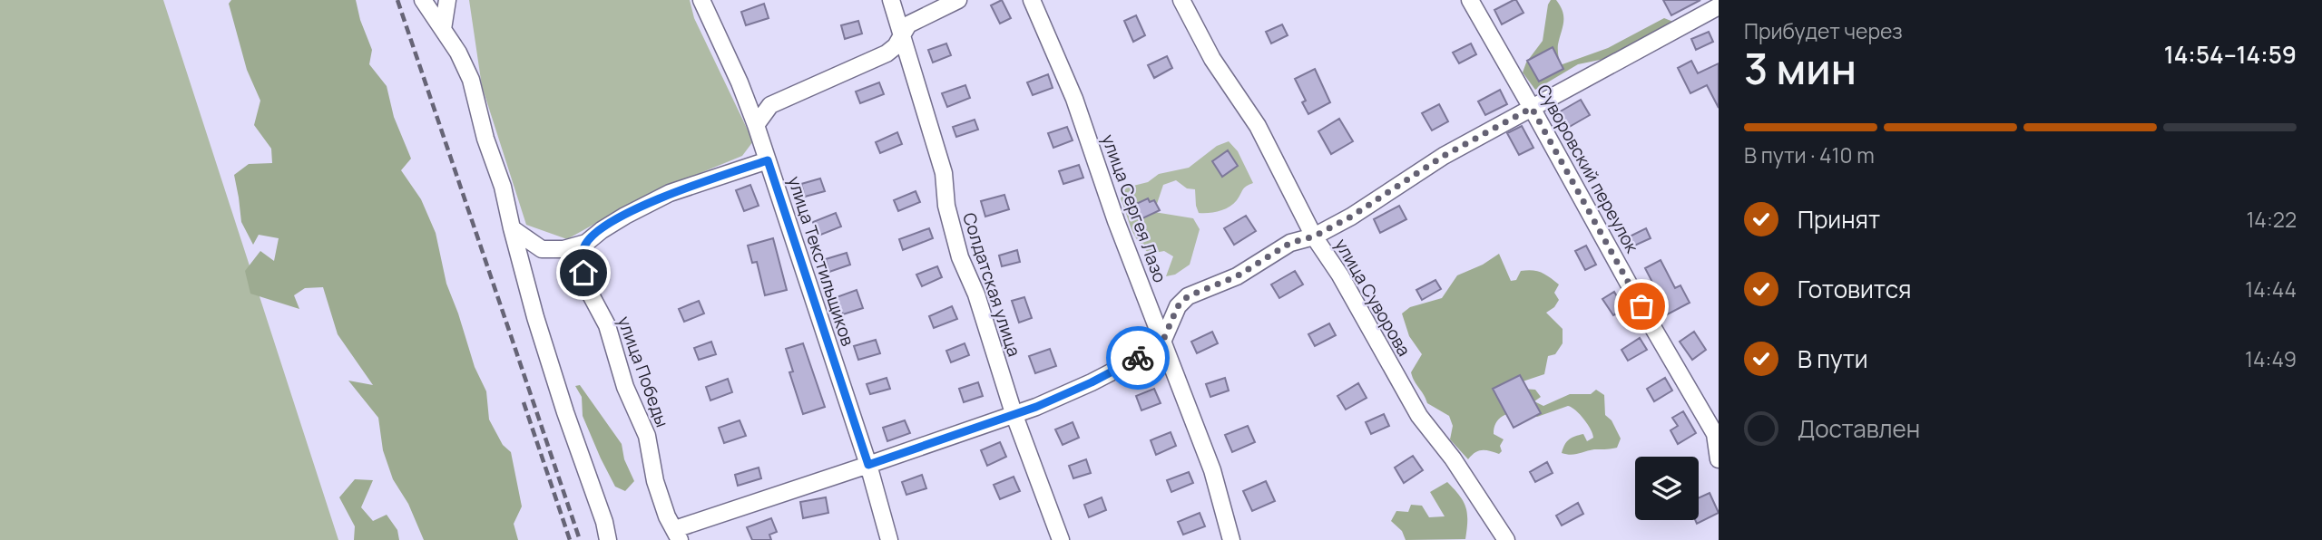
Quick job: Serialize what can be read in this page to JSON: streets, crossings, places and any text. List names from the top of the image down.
{
  "streets": {
    "street": [
      "Суворовский переулок",
      "улица Сергея Лазо",
      "улица Текстильщиков",
      "Солдатская улица",
      "улица Суворова",
      "улица Победы"
    ]
  },
  "page": {
    "heading": ["3 мин", "Прибудет через", "14:54–14:59"],
    "bar": "В пути · 410 m",
    "list": [
      ["Принят", "14:22"],
      ["Готовится", "14:44"],
      ["В пути", "14:49"],
      "Доставлен"
    ]
  }
}
